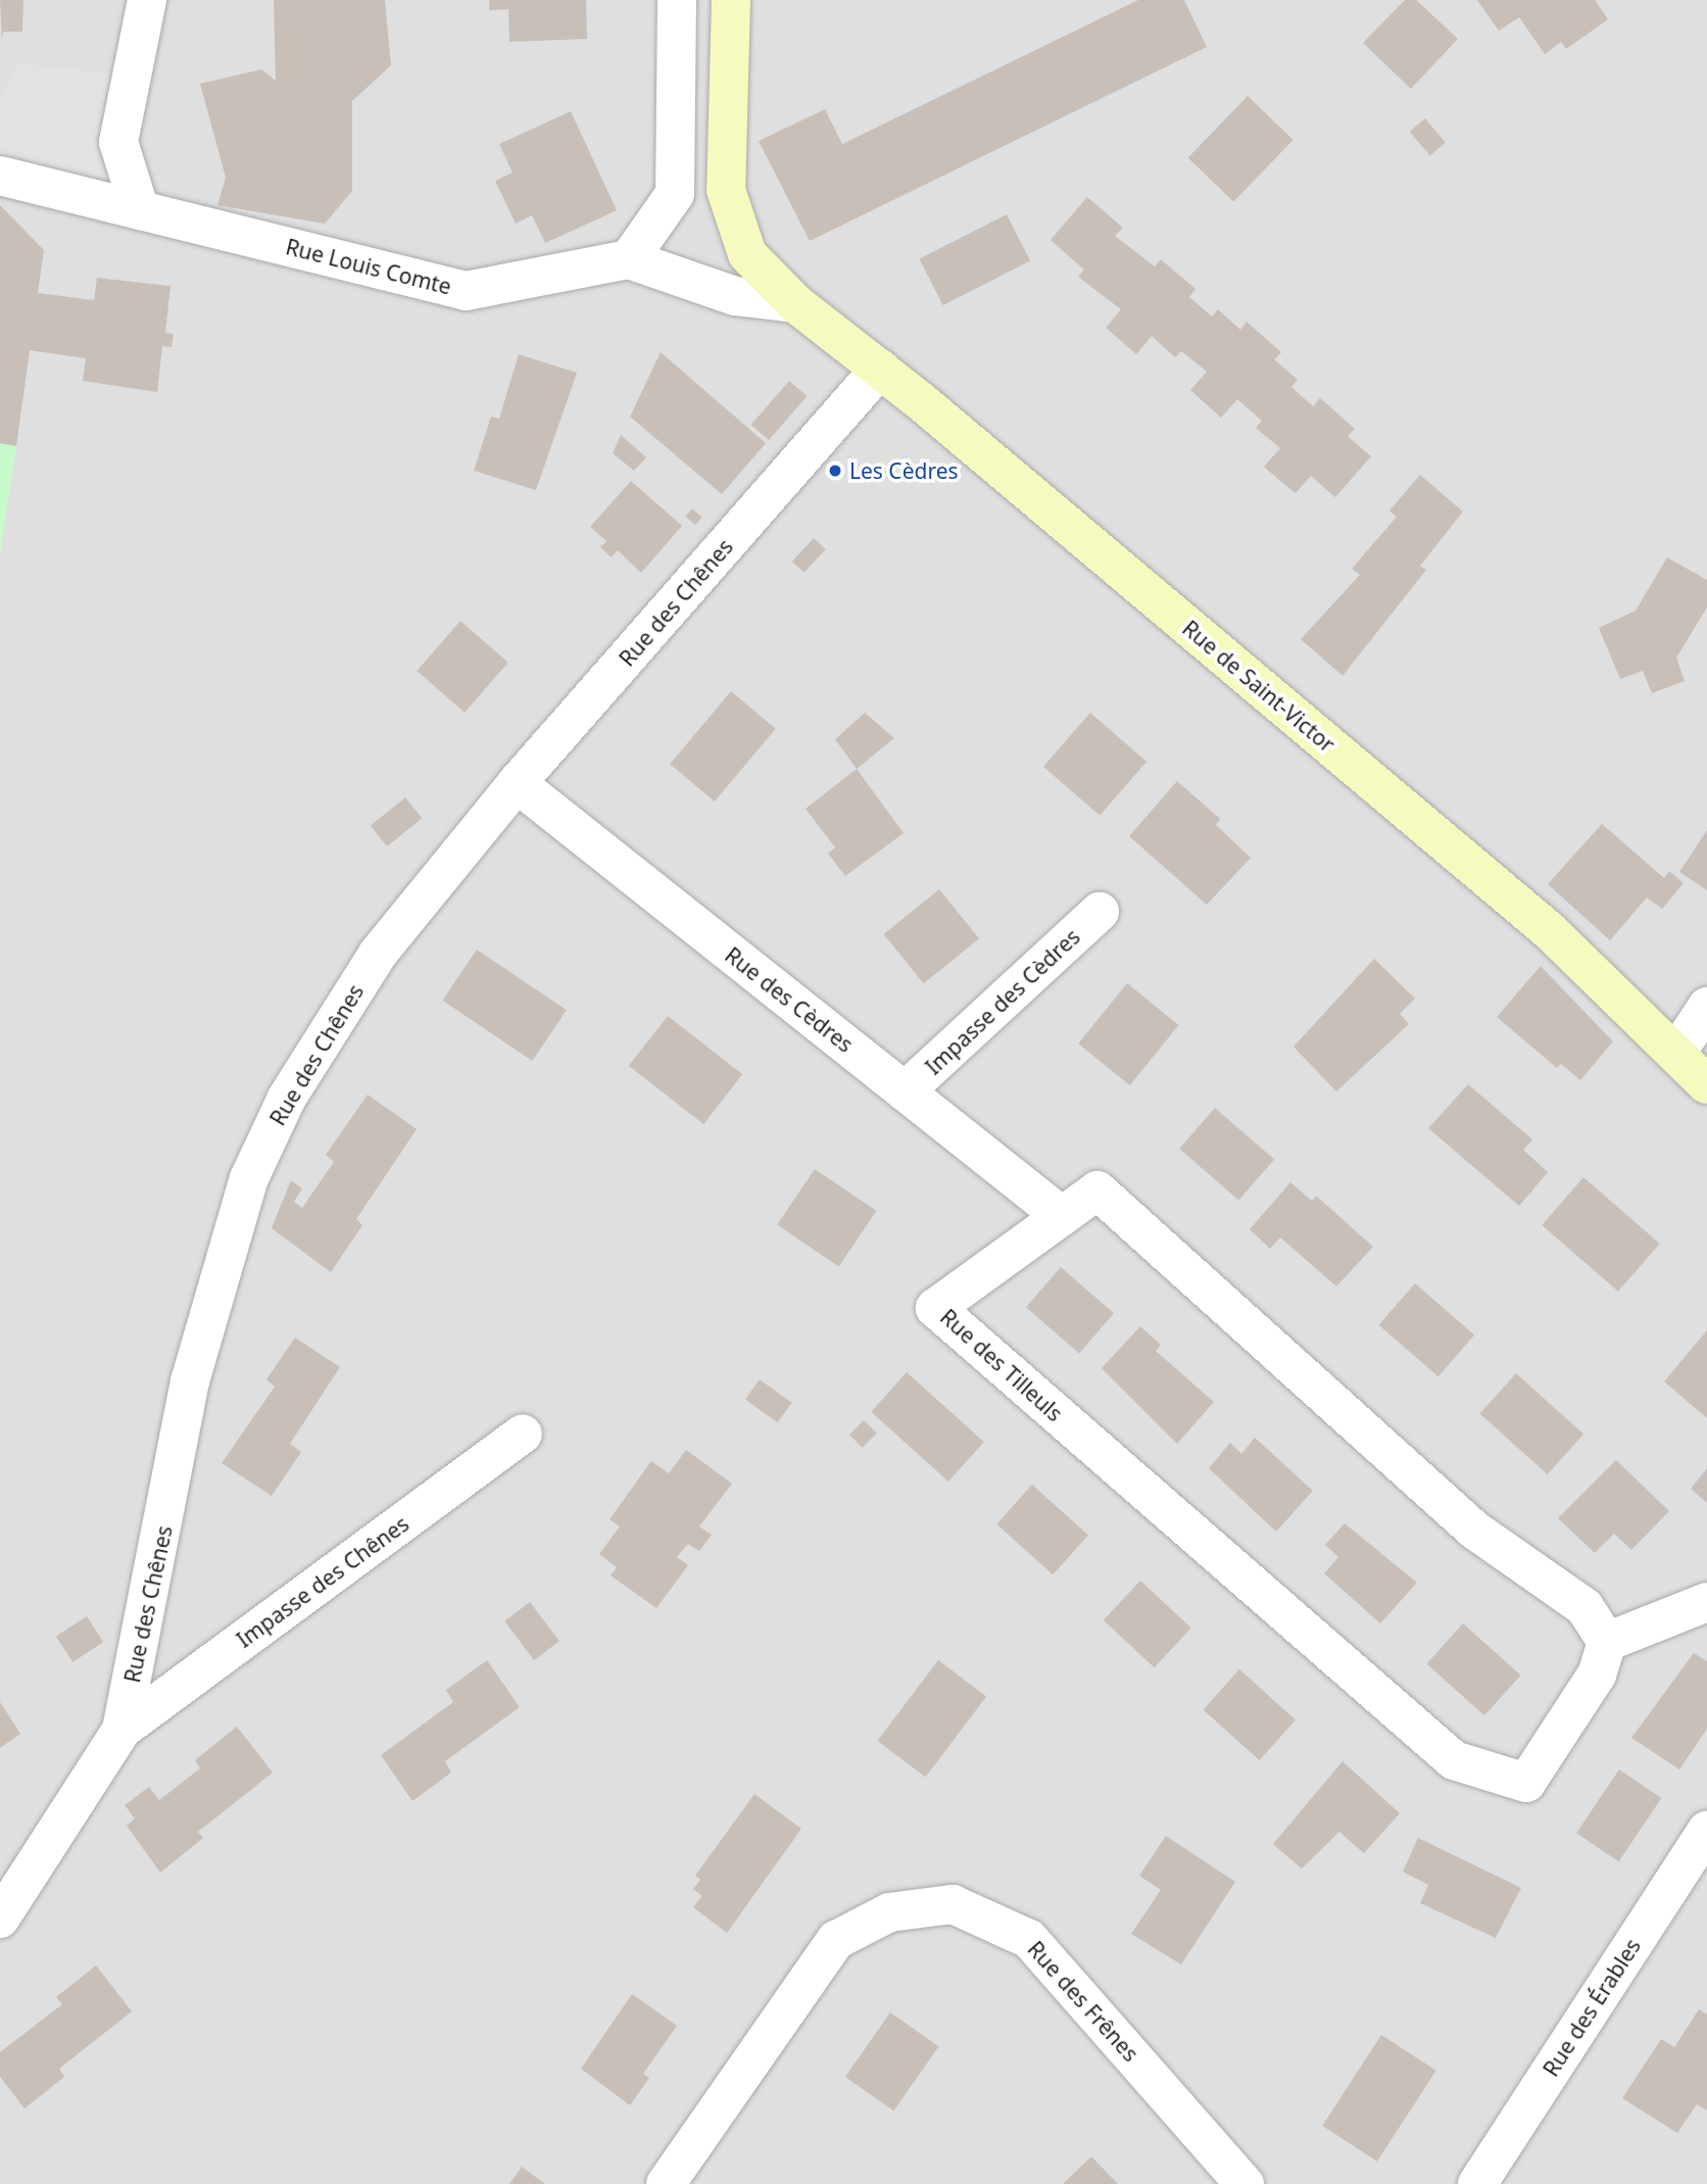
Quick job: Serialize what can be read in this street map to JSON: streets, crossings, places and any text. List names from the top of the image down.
{
  "streets": {
    "street": [
      "Rue Louis Comte",
      "Rue des Chênes",
      "Rue de Saint-Victor",
      "Rue des Cèdres",
      "Impasse des Cèdres",
      "Rue des Tilleuls",
      "Impasse des Chênes",
      "Rue des Frênes",
      "Rue des Érables"
    ]
  },
  "crossings": [
    ["Rue des Chênes", "Rue de Saint-Victor"],
    ["Rue des Chênes", "Rue des Cèdres"],
    ["Rue des Chênes", "Impasse des Chênes"],
    ["Rue des Cèdres", "Impasse des Cèdres"],
    ["Rue des Cèdres", "Rue des Tilleuls"]
  ],
  "places": ["Les Cèdres"]
}
